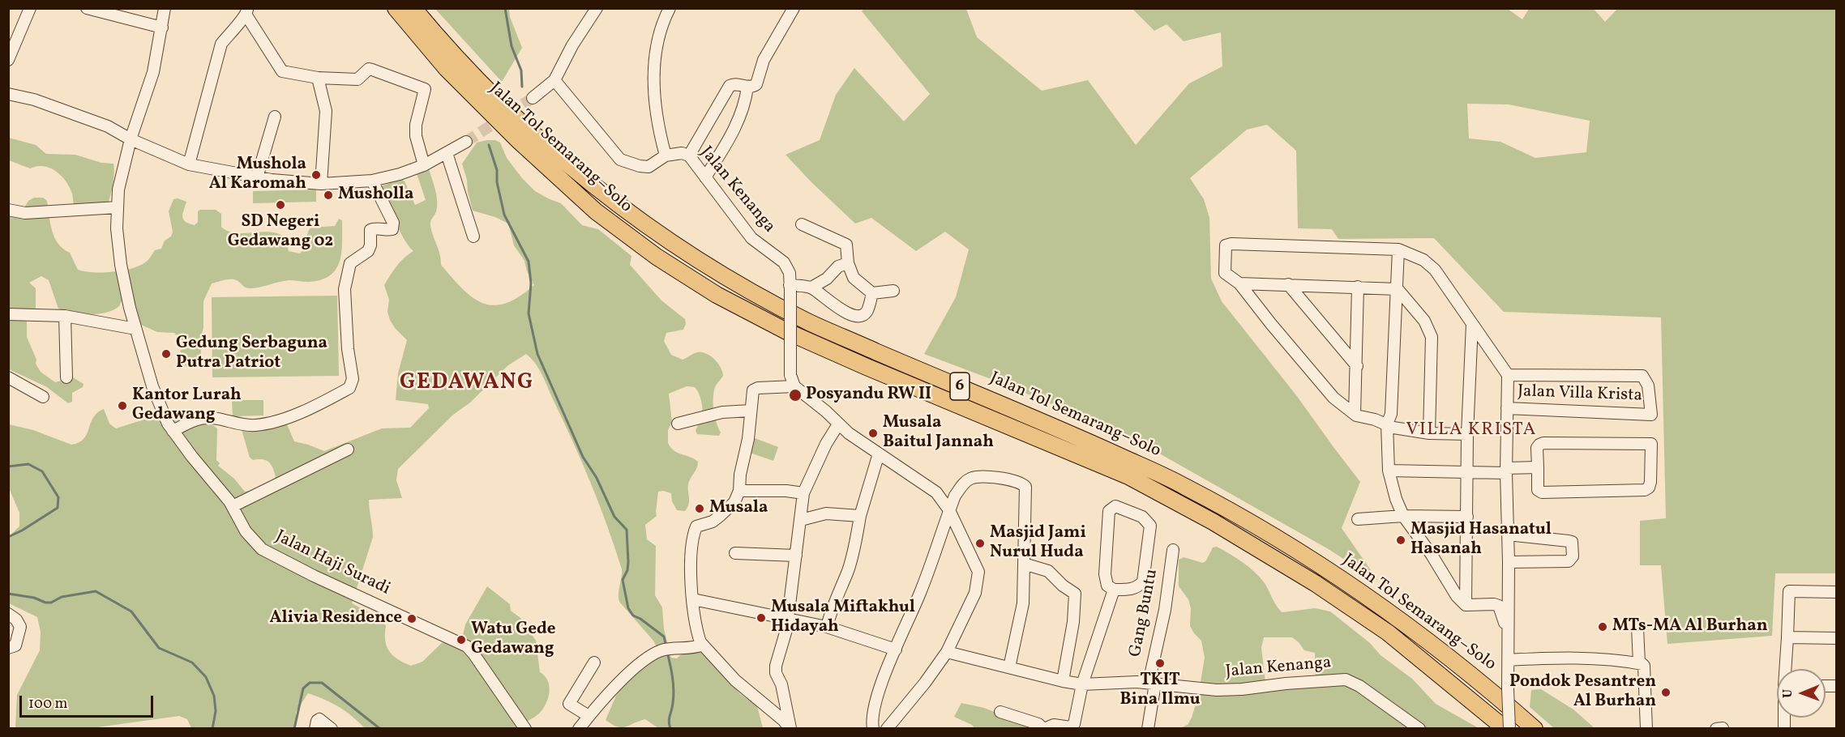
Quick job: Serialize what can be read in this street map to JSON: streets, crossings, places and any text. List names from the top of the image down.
{
  "streets": {
    "highway": ["Jalan Tol Semarang–Solo", "6"],
    "street": [
      "Jalan Kenanga",
      "Jalan Villa Krista",
      "Jalan Haji Suradi",
      "Gang Buntu"
    ]
  },
  "crossings": [
    ["Jalan Tol Semarang–Solo", "Jalan Villa Krista"],
    ["Jalan Kenanga", "Gang Buntu"]
  ],
  "districts": ["GEDAWANG", "VILLA KRISTA"],
  "places": [
    "Mushola Al Karomah",
    "Musholla",
    "SD Negeri Gedawang 02",
    "Gedung Serbaguna Putra Patriot",
    "Posyandu RW II",
    "Kantor Lurah Gedawang",
    "Musala Baitul Jannah",
    "Musala",
    "Masjid Hasanatul Hasanah",
    "Masjid Jami Nurul Huda",
    "Musala Miftakhul Hidayah",
    "Alivia Residence",
    "MTs-MA Al Burhan",
    "Watu Gede Gedawang",
    "TKIT Bina Ilmu",
    "Pondok Pesantren Al Burhan"
  ],
  "scale_bar": "100 m",
  "north": "left"
}
